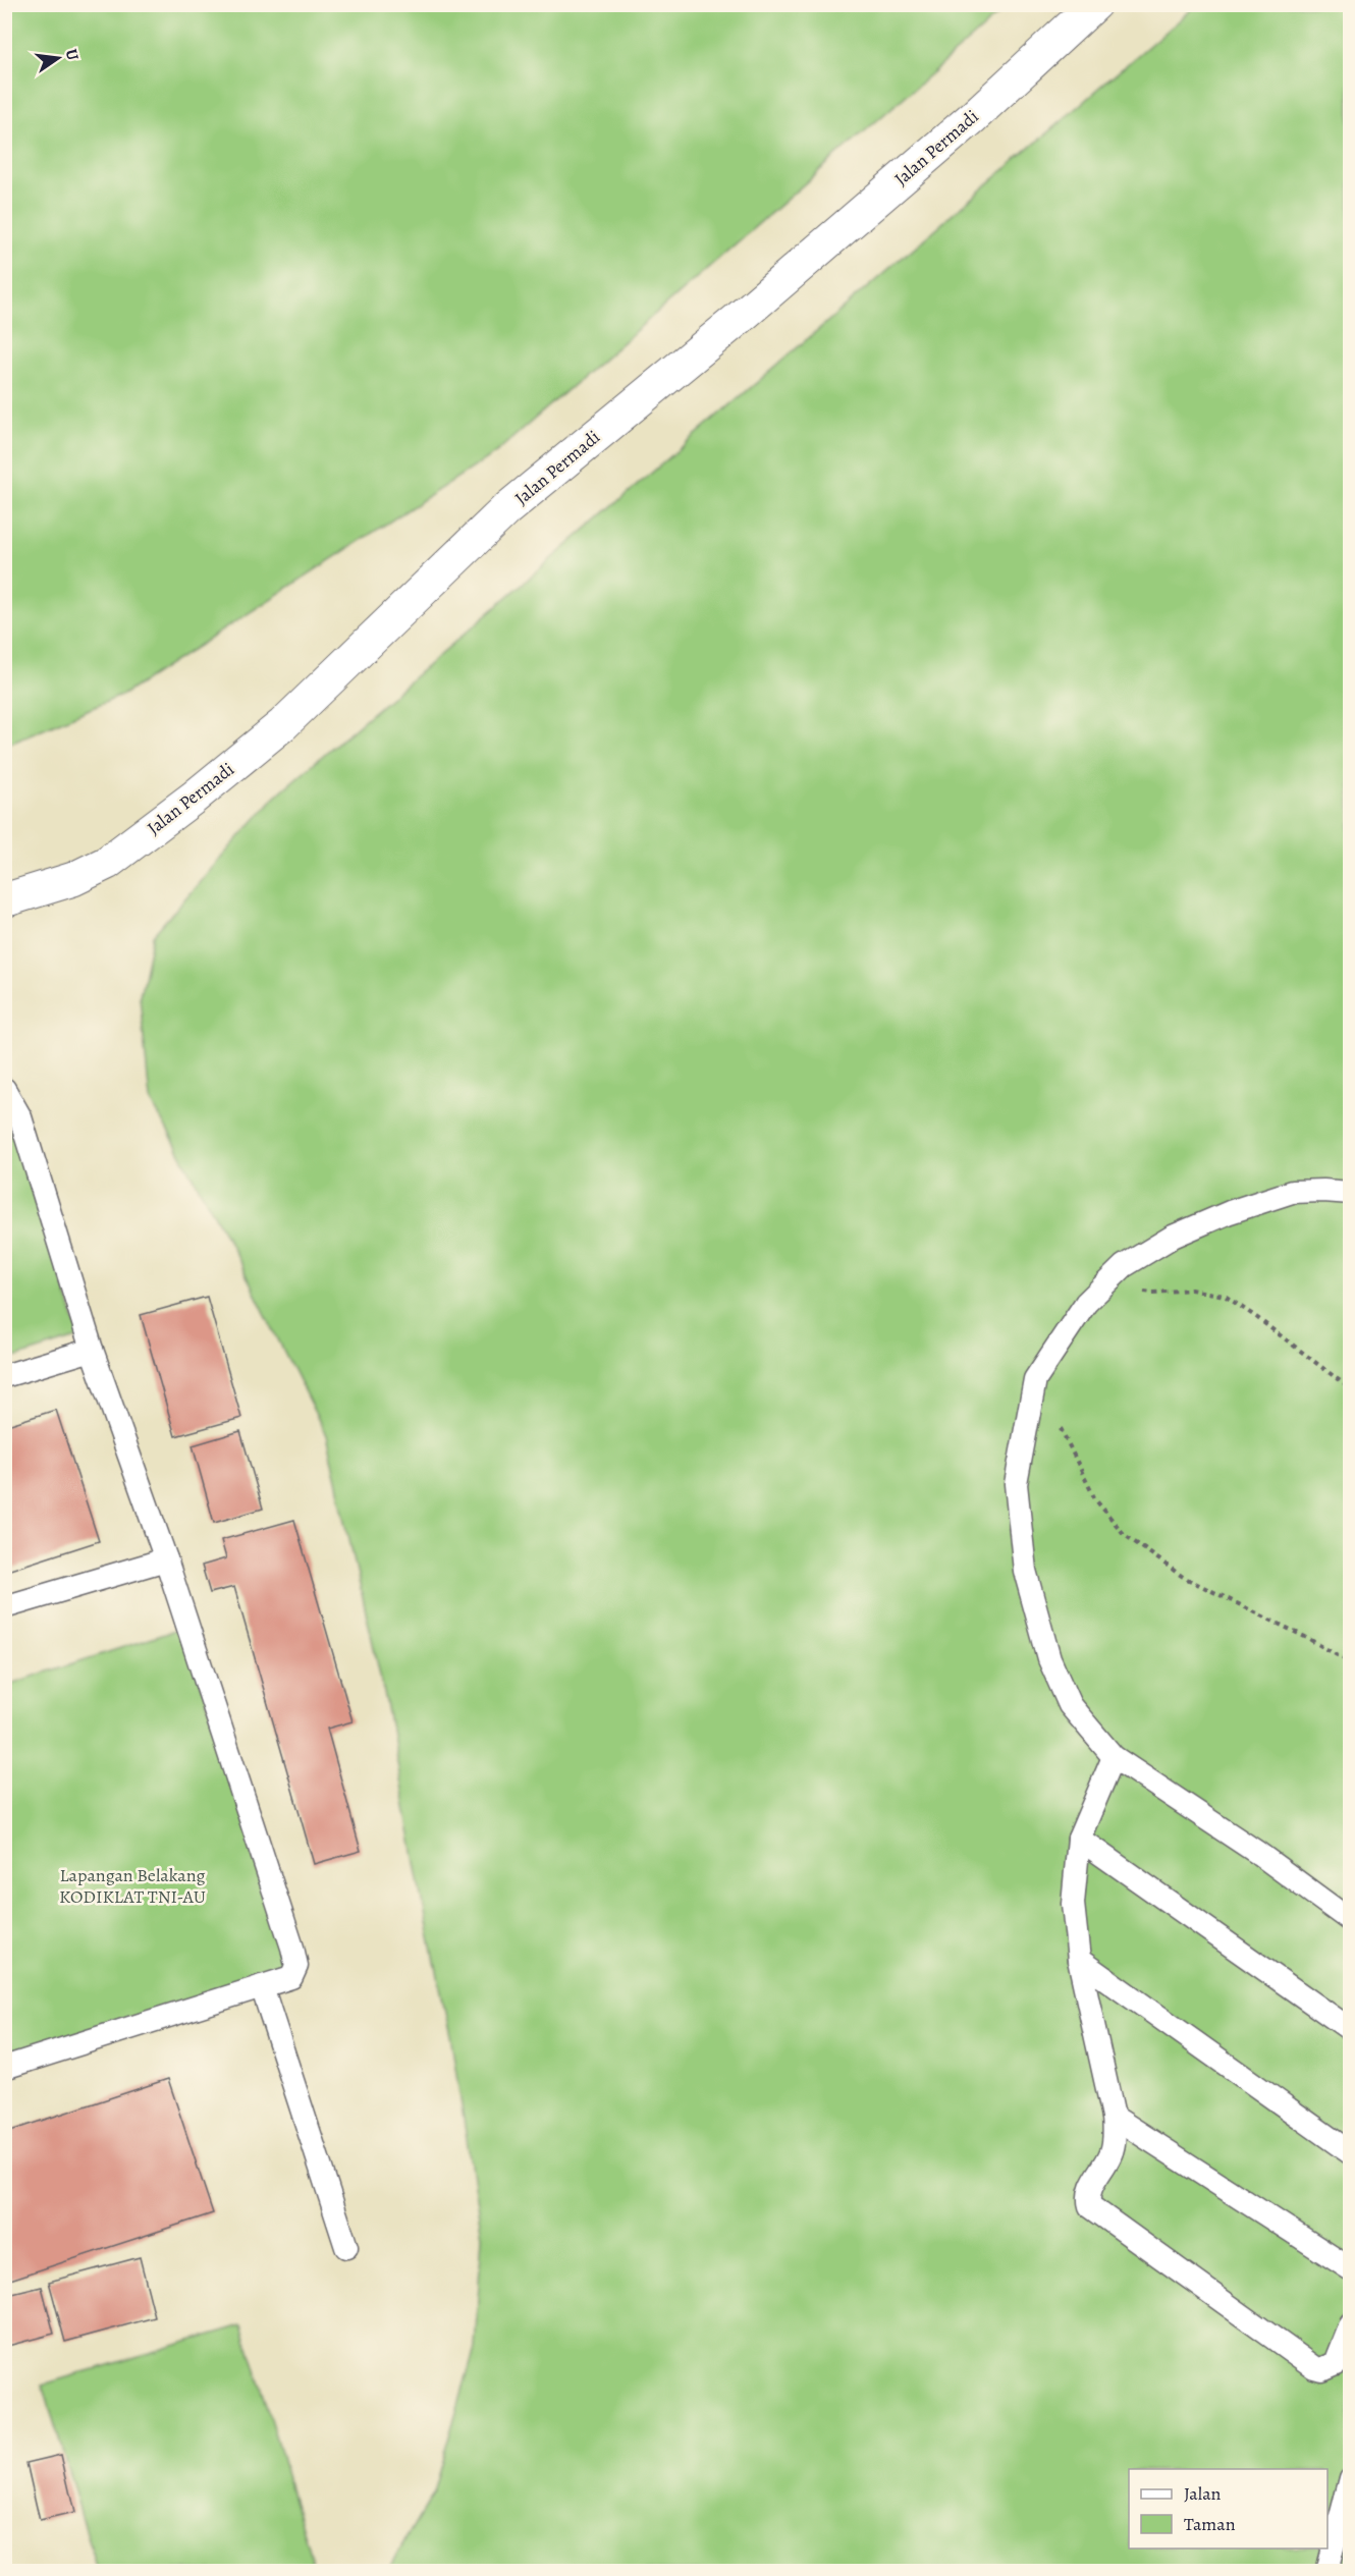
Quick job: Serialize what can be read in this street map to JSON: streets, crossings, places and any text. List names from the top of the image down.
{
  "streets": {
    "street": ["Jalan Permadi"]
  },
  "parks": ["Lapangan Belakang KODIKLAT TNI-AU"],
  "legend": ["Jalan", "Taman"],
  "north": "right"
}
